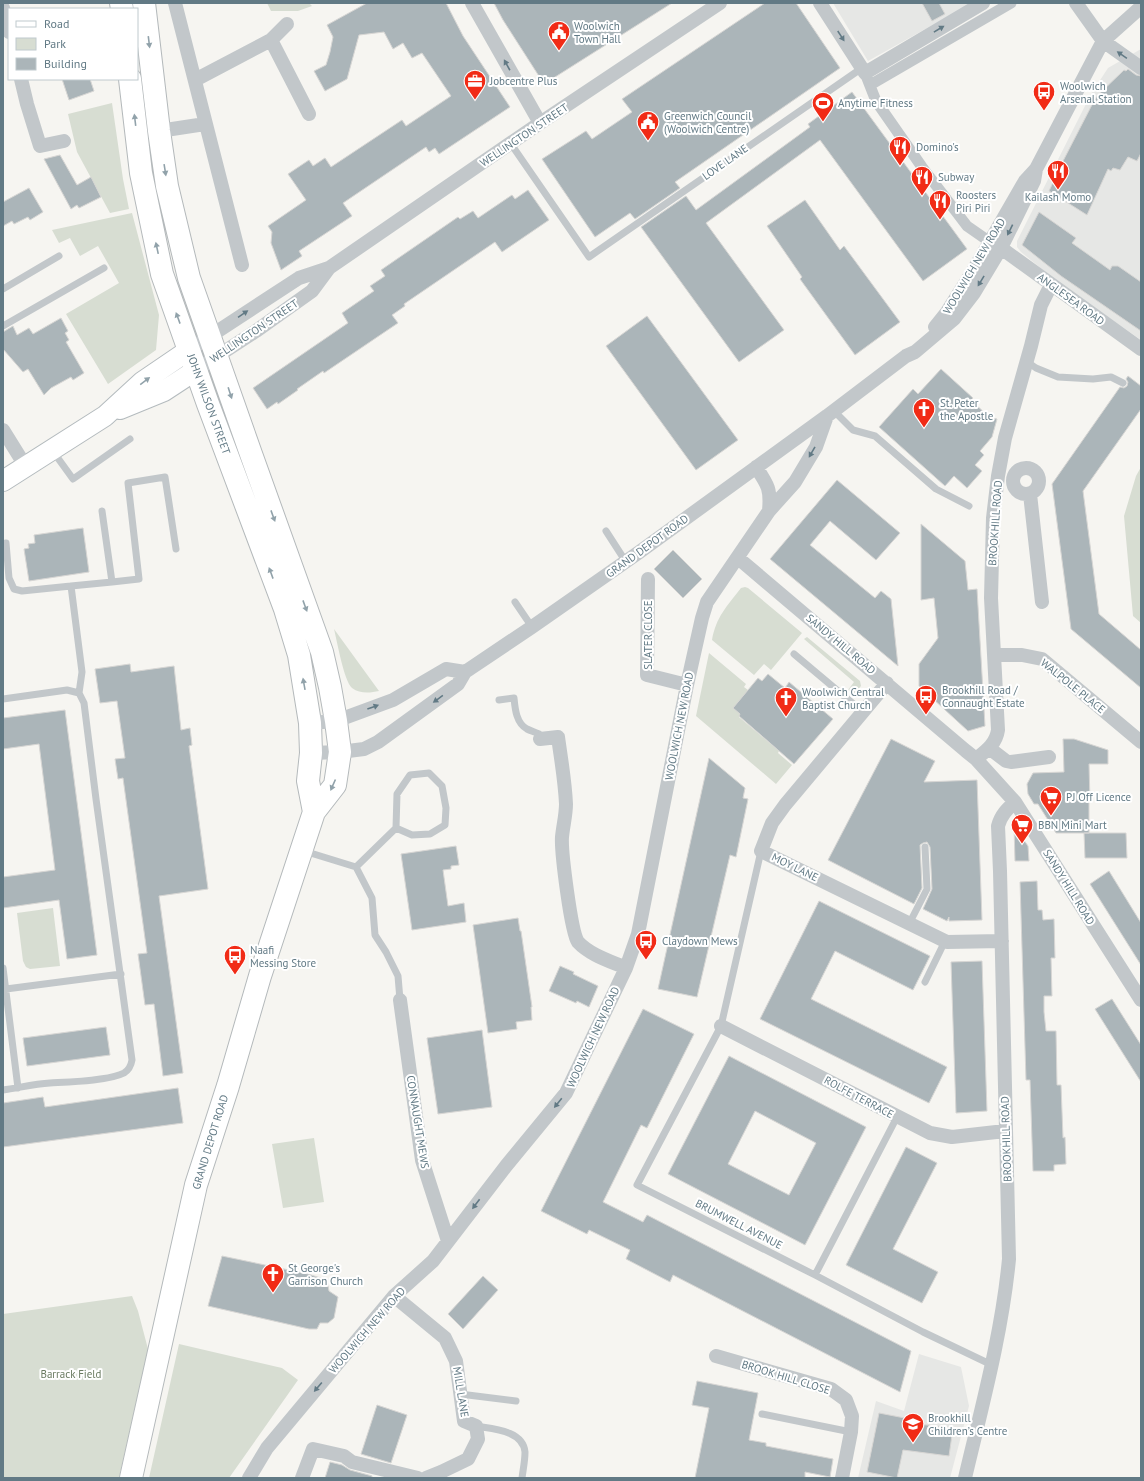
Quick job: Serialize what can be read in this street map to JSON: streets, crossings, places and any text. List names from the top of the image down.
{
  "streets": {
    "highway": ["JOHN WILSON STREET", "GRAND DEPOT ROAD"],
    "main road": ["WELLINGTON STREET"],
    "street": [
      "LOVE LANE",
      "WOOLWICH NEW ROAD",
      "ANGLESEA ROAD",
      "BROOKHILL ROAD",
      "SLATER CLOSE",
      "SANDY HILL ROAD",
      "WALPOLE PLACE",
      "MOY LANE",
      "ROLFE TERRACE",
      "CONNAUGHT MEWS",
      "BROOK HILL CLOSE",
      "MILL LANE"
    ],
    "lane": ["BRUMWELL AVENUE"]
  },
  "crossings": [
    ["WELLINGTON STREET", "LOVE LANE"],
    ["WELLINGTON STREET", "JOHN WILSON STREET"],
    ["WOOLWICH NEW ROAD", "ANGLESEA ROAD"],
    ["WOOLWICH NEW ROAD", "GRAND DEPOT ROAD"],
    ["WOOLWICH NEW ROAD", "SLATER CLOSE"],
    ["WOOLWICH NEW ROAD", "SANDY HILL ROAD"],
    ["WOOLWICH NEW ROAD", "CONNAUGHT MEWS"],
    ["WOOLWICH NEW ROAD", "MILL LANE"],
    ["ANGLESEA ROAD", "BROOKHILL ROAD"],
    ["JOHN WILSON STREET", "GRAND DEPOT ROAD"],
    ["BROOKHILL ROAD", "SANDY HILL ROAD"],
    ["BROOKHILL ROAD", "WALPOLE PLACE"],
    ["BROOKHILL ROAD", "MOY LANE"],
    ["BROOKHILL ROAD", "ROLFE TERRACE"],
    ["BROOKHILL ROAD", "BRUMWELL AVENUE"],
    ["SANDY HILL ROAD", "MOY LANE"],
    ["ROLFE TERRACE", "BRUMWELL AVENUE"]
  ],
  "one_way": ["WOOLWICH NEW ROAD"],
  "parks": ["Barrack Field"],
  "places": {
    "public building": ["Woolwich Town Hall", "Greenwich Council (Woolwich Centre)"],
    "office": ["Jobcentre Plus"],
    "bus stop": [
      "Woolwich Arsenal Station",
      "Brookhill Road / Connaught Estate",
      "Claydown Mews",
      "Naafi Messing Store"
    ],
    "sports": ["Anytime Fitness"],
    "restaurant": [
      "Domino's",
      "Kailash Momo",
      "Subway",
      "Roosters Piri Piri"
    ],
    "church": ["St. Peter the Apostle", "Woolwich Central Baptist Church", "St George's Garrison Church"],
    "supermarket": ["PJ Off Licence", "BBN Mini Mart"],
    "school or university": ["Brookhill Children’s Centre"]
  },
  "legend": ["Road", "Park", "Building"]
}
